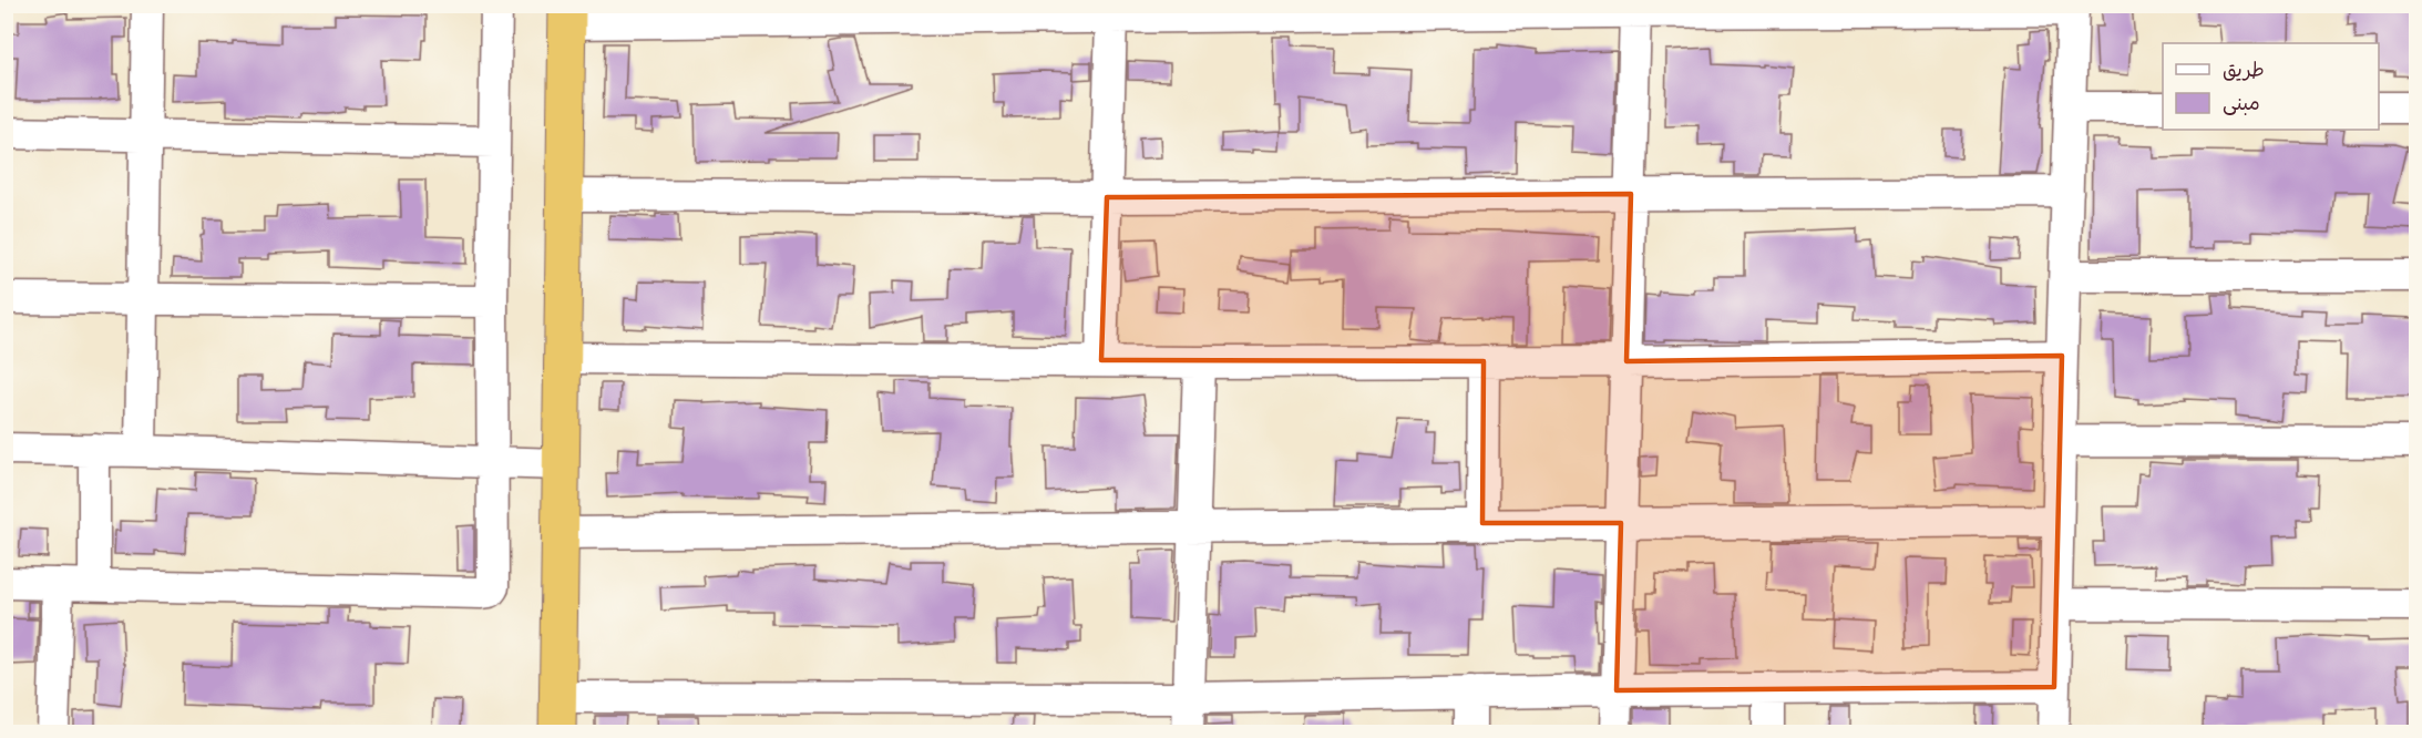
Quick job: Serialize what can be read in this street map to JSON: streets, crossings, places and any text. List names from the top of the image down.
{
  "legend": ["طريق", "مبنى"]
}
